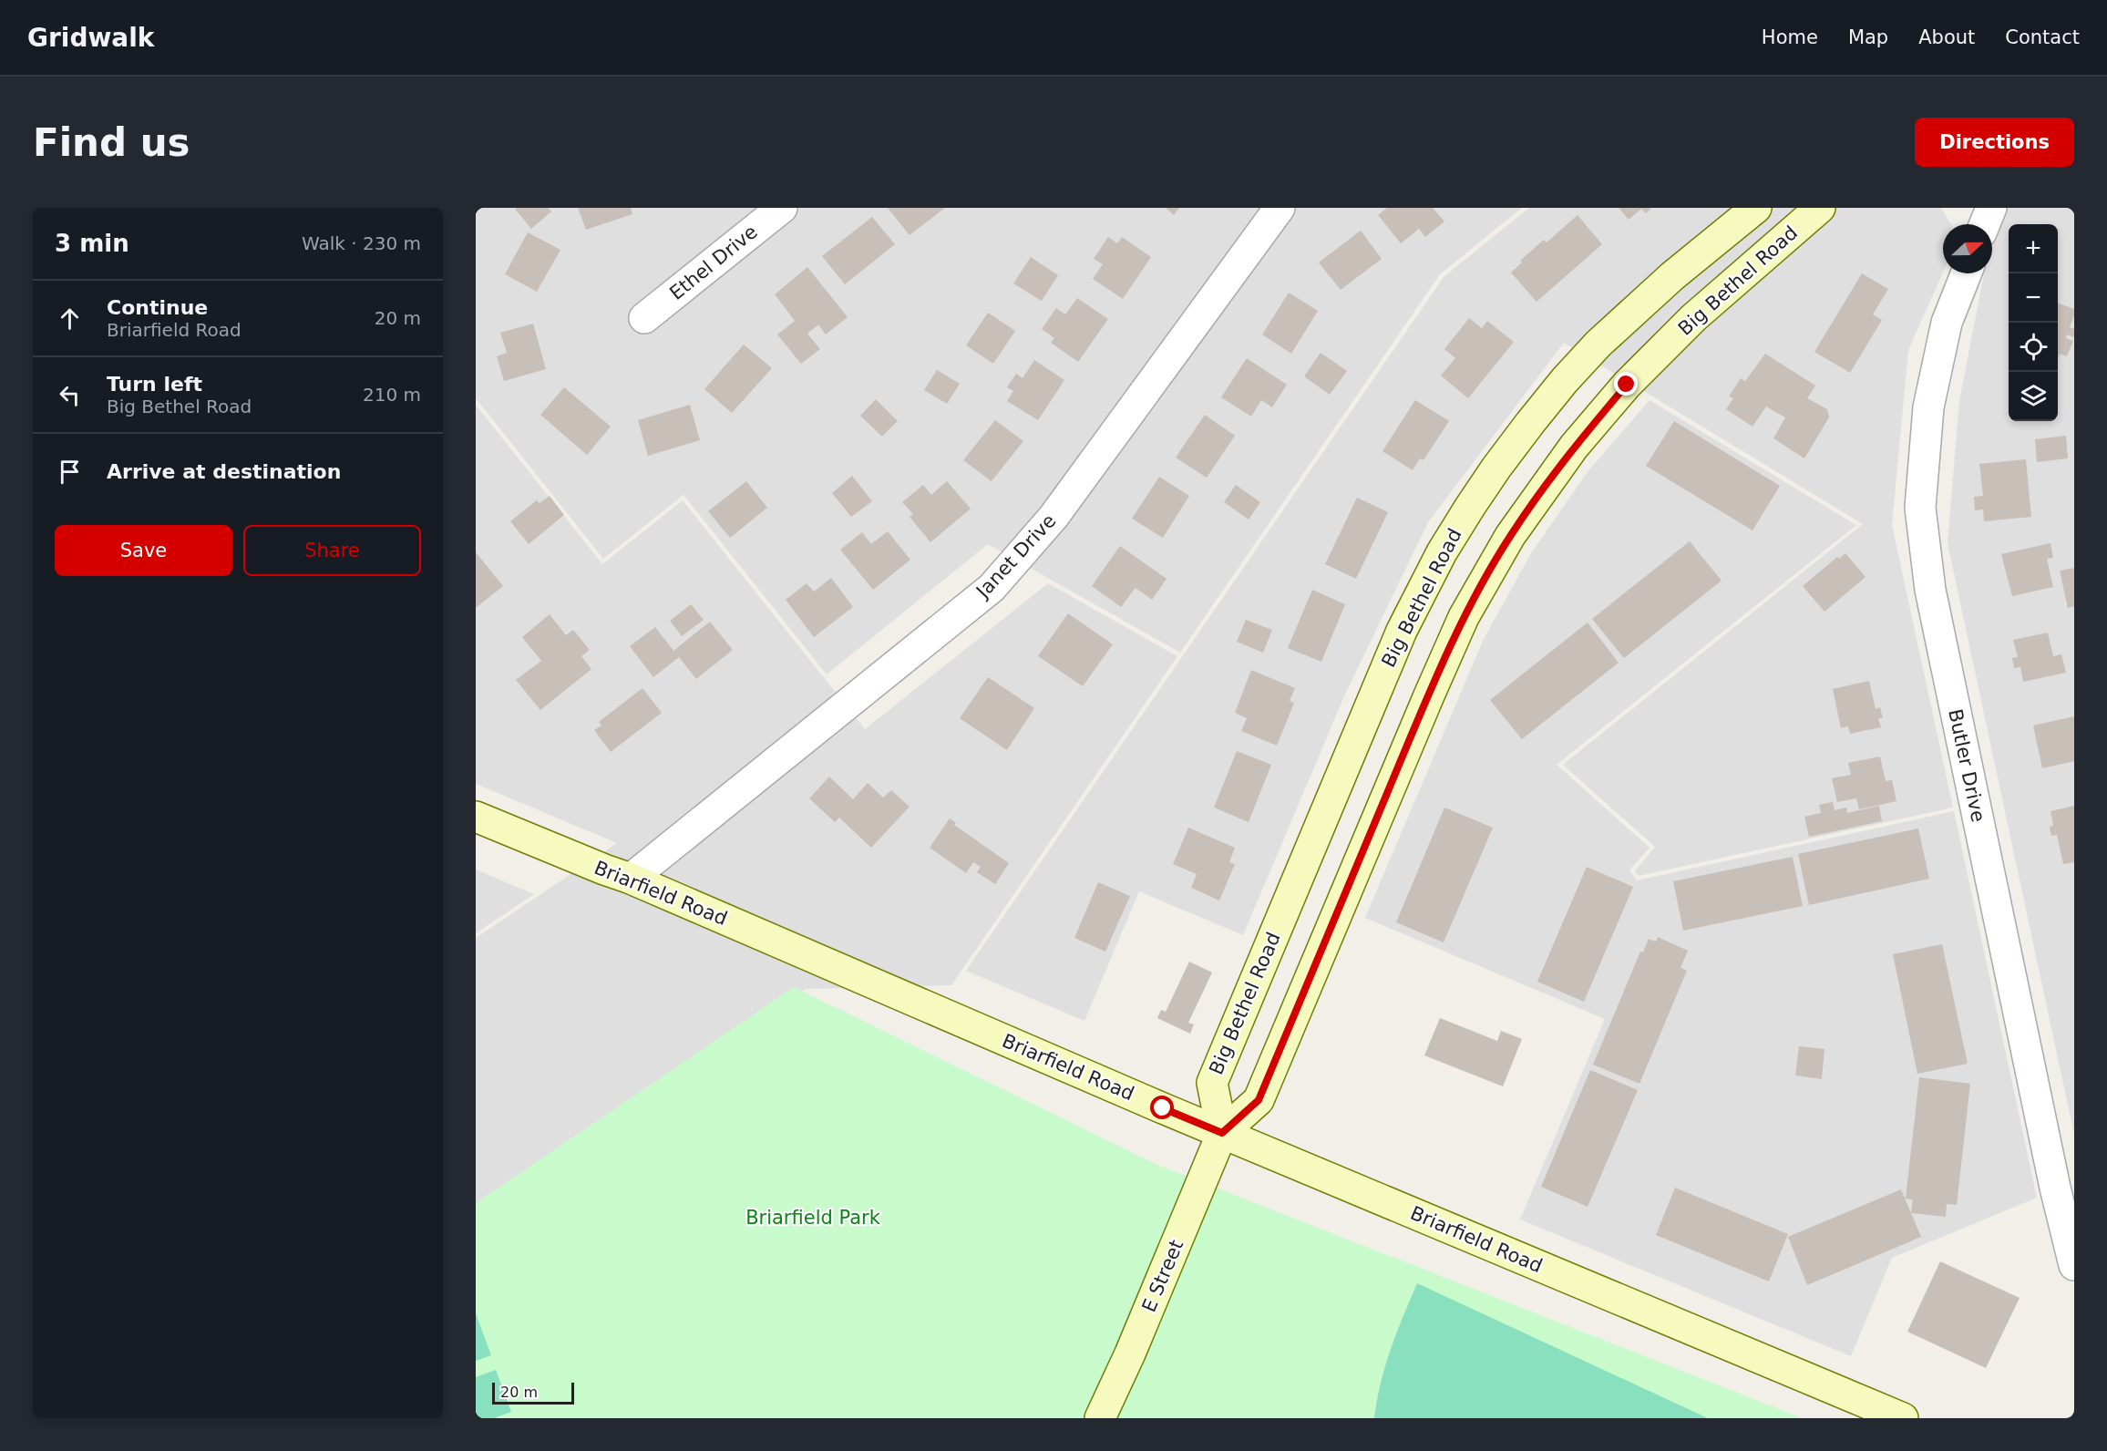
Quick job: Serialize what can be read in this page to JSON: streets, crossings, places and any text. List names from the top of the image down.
{
  "streets": {
    "main road": ["Big Bethel Road", "Briarfield Road", "E Street"],
    "street": ["Ethel Drive", "Janet Drive", "Butler Drive"]
  },
  "crossings": [
    ["Big Bethel Road", "Briarfield Road"],
    ["Big Bethel Road", "E Street"],
    ["Janet Drive", "Briarfield Road"],
    ["Briarfield Road", "E Street"]
  ],
  "parks": ["Briarfield Park"],
  "scale_bar": "20 m",
  "north": "right",
  "page": {
    "header": "Gridwalk",
    "nav": [
      "Home",
      "Map",
      "About",
      "Contact"
    ],
    "buttons": [
      "Directions",
      ["Save", "Share"]
    ],
    "title": "Find us",
    "heading": ["3 min", "Walk · 230 m"],
    "map_buttons": ["+", "−"],
    "list": [
      ["Continue", "Briarfield Road", "20 m"],
      ["Turn left", "Big Bethel Road", "210 m"],
      "Arrive at destination"
    ],
    "scale": "20 m"
  }
}
